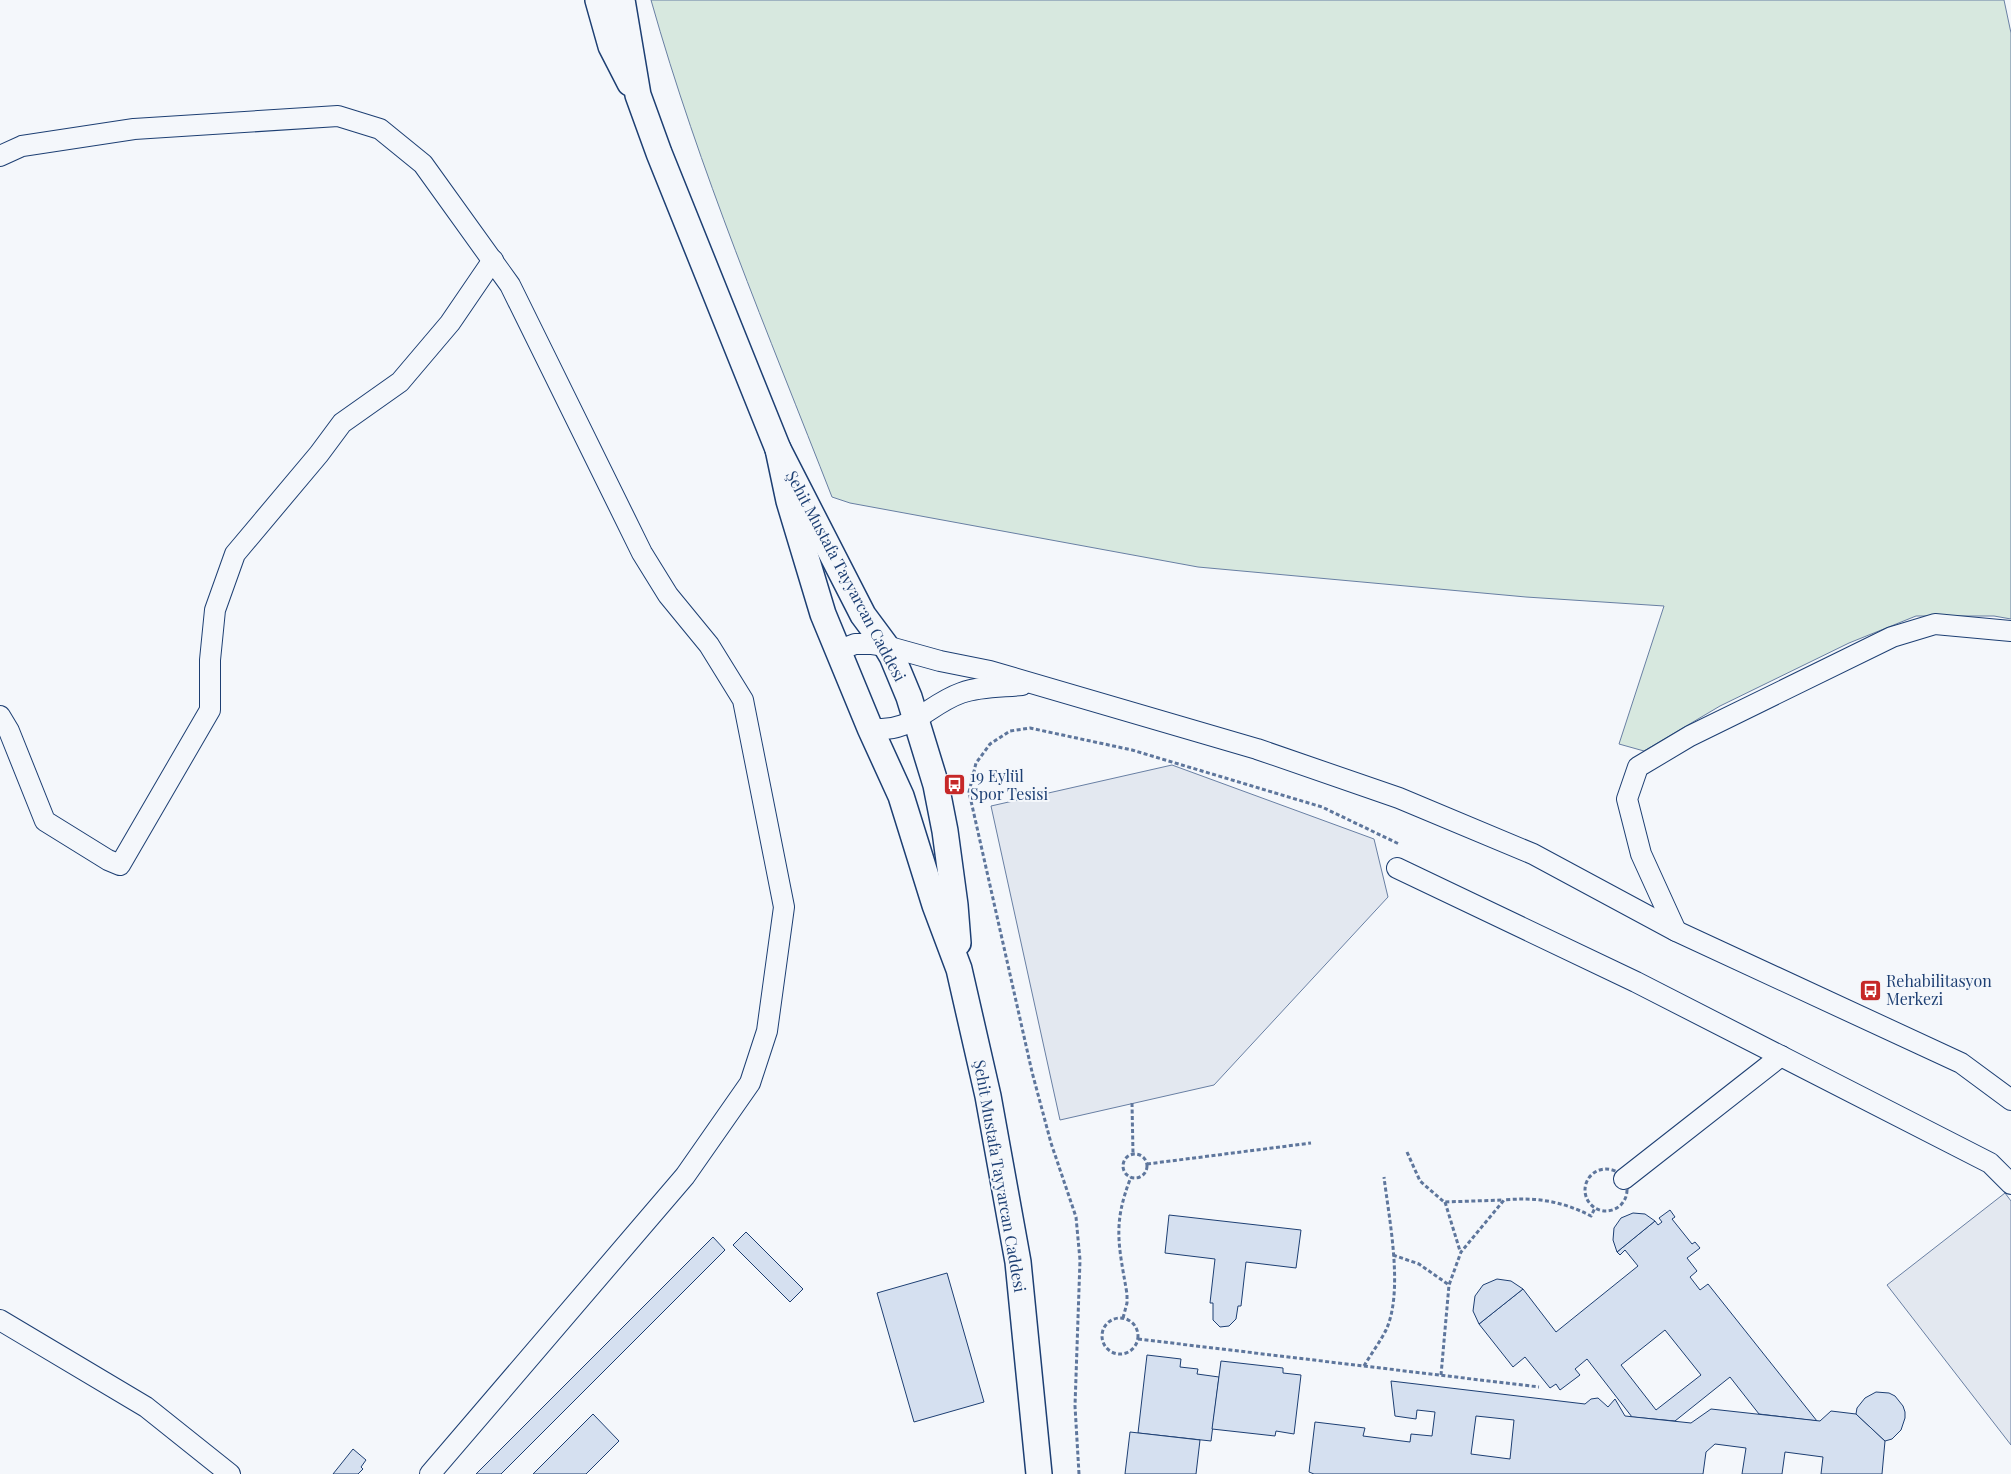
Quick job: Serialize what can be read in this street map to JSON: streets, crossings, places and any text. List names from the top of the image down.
{
  "streets": {
    "main road": ["Şehit Mustafa Tayyarcan Caddesi"]
  },
  "places": {
    "bus stop": ["19 Eylül Spor Tesisi", "Rehabilitasyon Merkezi"]
  }
}
